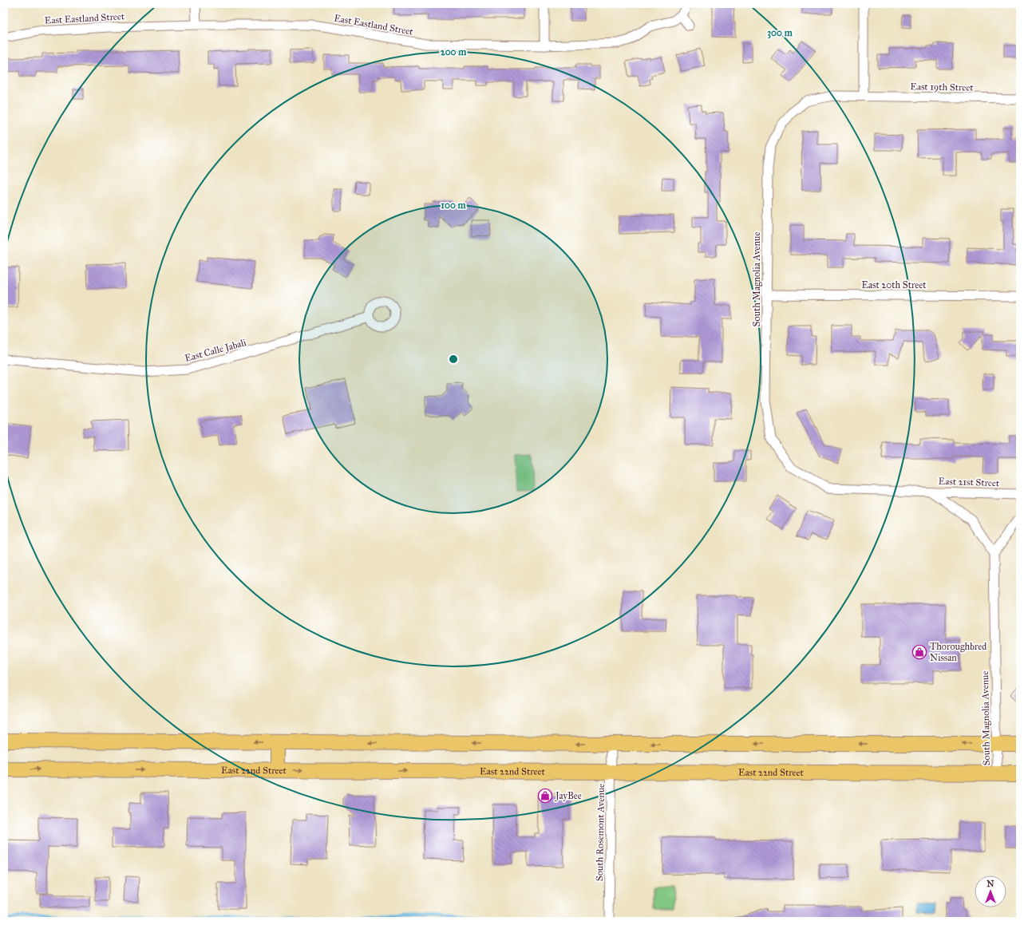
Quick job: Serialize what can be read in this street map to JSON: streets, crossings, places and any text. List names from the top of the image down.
{
  "streets": {
    "main road": ["East 22nd Street"],
    "street": [
      "East Eastland Street",
      "East 19th Street",
      "South Magnolia Avenue",
      "East 20th Street",
      "East Calle Jabali",
      "East 21st Street",
      "South Rosemont Avenue"
    ]
  },
  "crossings": [
    ["East 19th Street", "South Magnolia Avenue"],
    ["South Magnolia Avenue", "East 20th Street"],
    ["South Magnolia Avenue", "East 21st Street"],
    ["South Magnolia Avenue", "East 22nd Street"],
    ["East 22nd Street", "South Rosemont Avenue"]
  ],
  "places": {
    "shop": ["Thoroughbred Nissan", "JayBee"]
  },
  "north": "top",
  "rings": ["300 m", "200 m", "100 m"]
}
